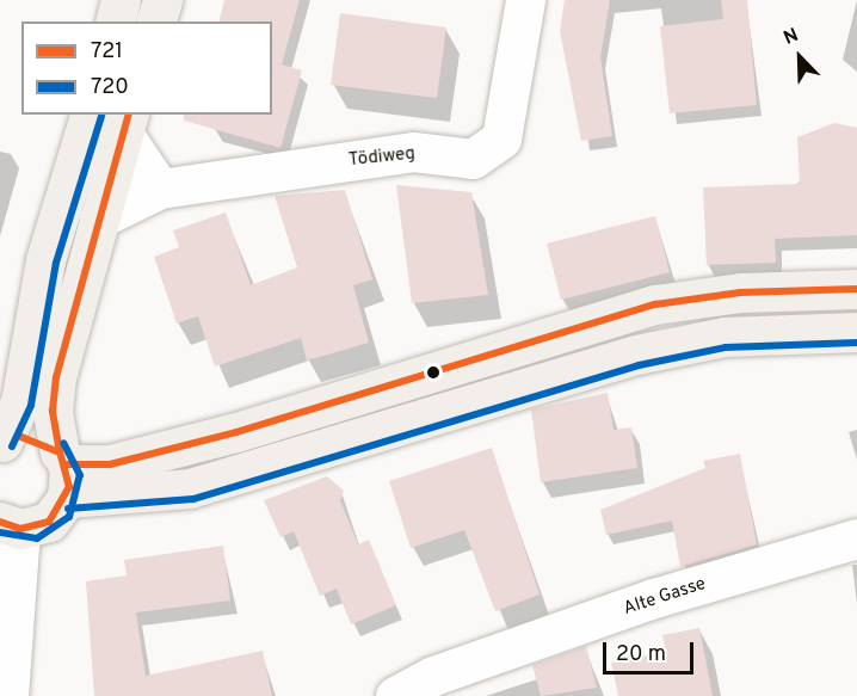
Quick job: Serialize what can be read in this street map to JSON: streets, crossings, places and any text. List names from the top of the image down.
{
  "streets": {
    "street": ["Tödiweg", "Alte Gasse"]
  },
  "lines": ["transit line 721", "transit line 720"],
  "legend": ["721", "720"],
  "scale_bar": "20 m",
  "north": "top left"
}
